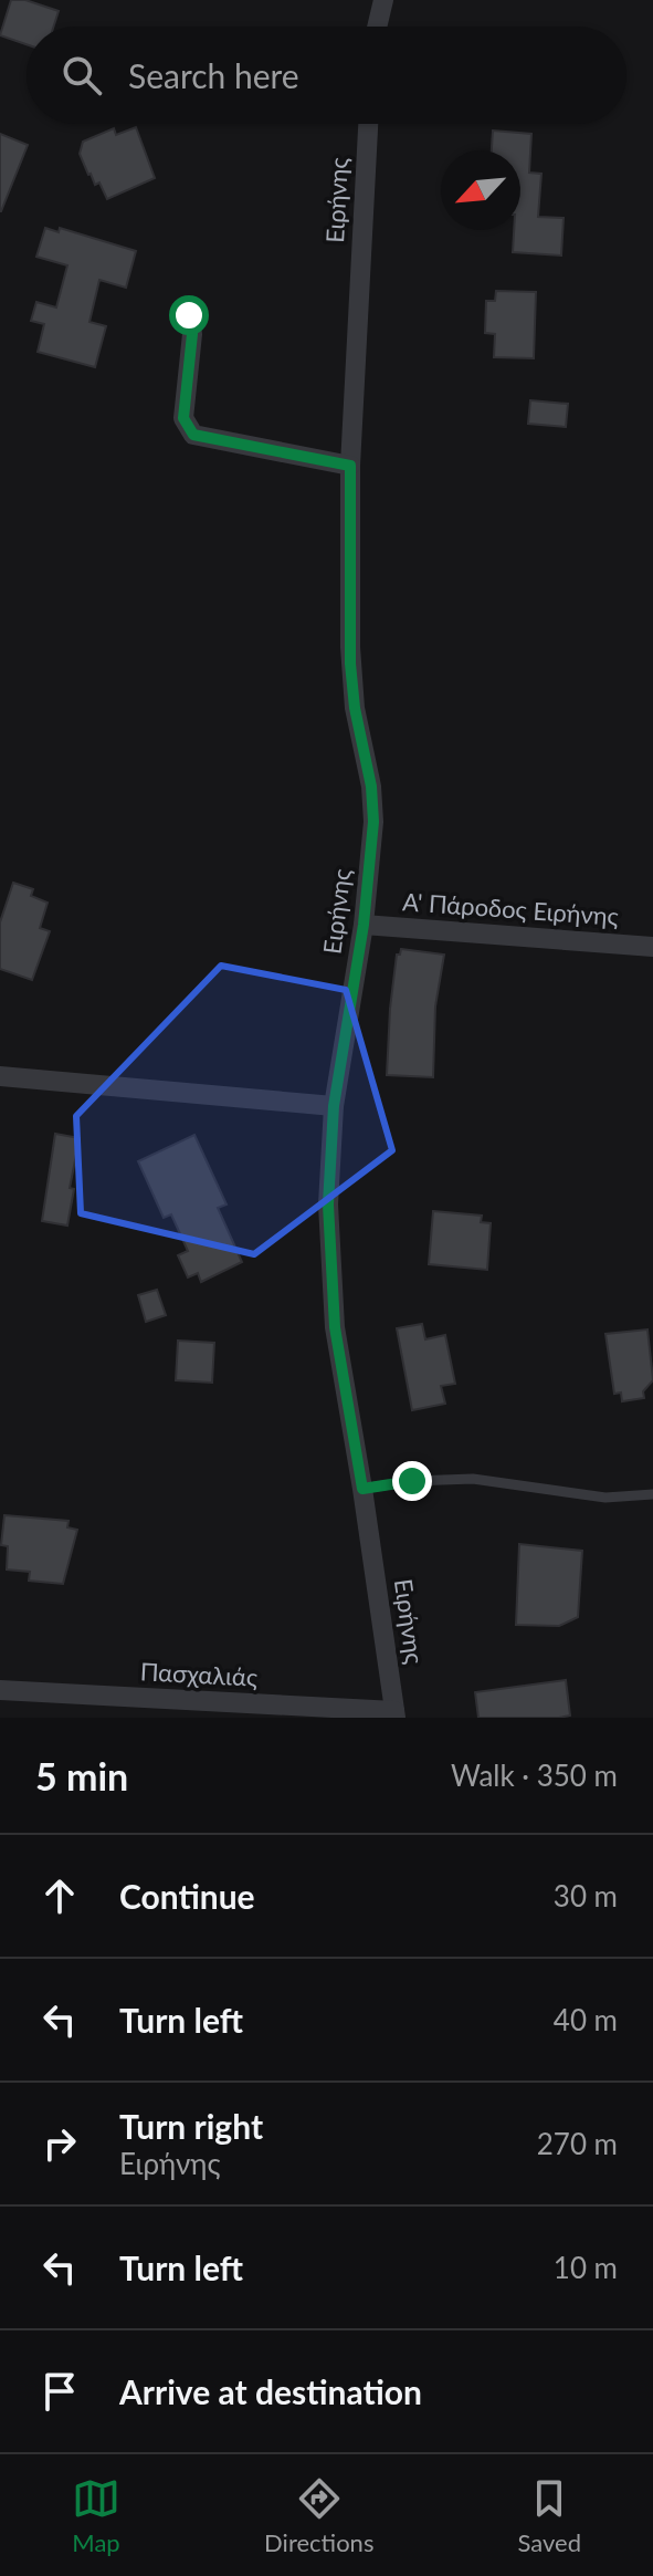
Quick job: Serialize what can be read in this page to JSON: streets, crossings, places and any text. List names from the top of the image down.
{
  "streets": {
    "street": ["Ειρήνης", "A' Πάροδος Ειρήνης", "Πασχαλιάς"]
  },
  "crossings": [
    ["Ειρήνης", "A' Πάροδος Ειρήνης"],
    ["Ειρήνης", "Πασχαλιάς"]
  ],
  "north": "bottom left",
  "page": {
    "search": "Search here",
    "heading": ["5 min", "Walk · 350 m"],
    "list": [
      ["Continue", "30 m"],
      ["Turn left", "40 m"],
      ["Turn right", "Ειρήνης", "270 m"],
      ["Turn left", "10 m"],
      "Arrive at destination"
    ],
    "nav": ["Map", "Directions", "Saved"]
  }
}
